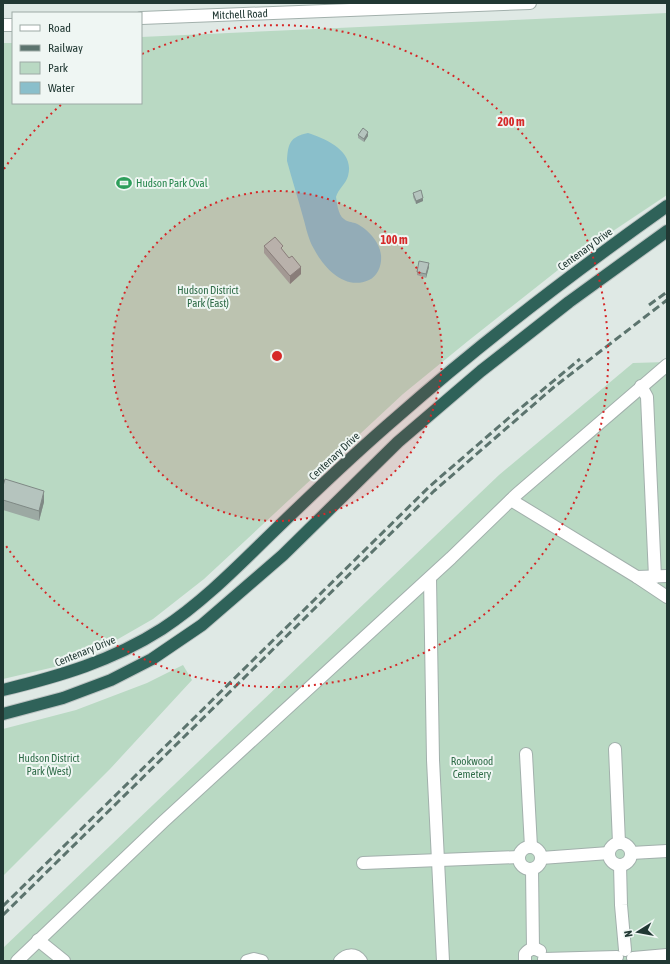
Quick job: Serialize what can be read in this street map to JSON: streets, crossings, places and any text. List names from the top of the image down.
{
  "streets": {
    "highway": ["Centenary Drive"],
    "street": ["Mitchell Road"]
  },
  "parks": ["Hudson District Park (East)", "Hudson District Park (West)", "Rookwood Cemetery"],
  "places": {
    "sports": ["Hudson Park Oval"]
  },
  "legend": [
    "Road",
    "Railway",
    "Park",
    "Water"
  ],
  "north": "left",
  "rings": ["200 m", "100 m"]
}
